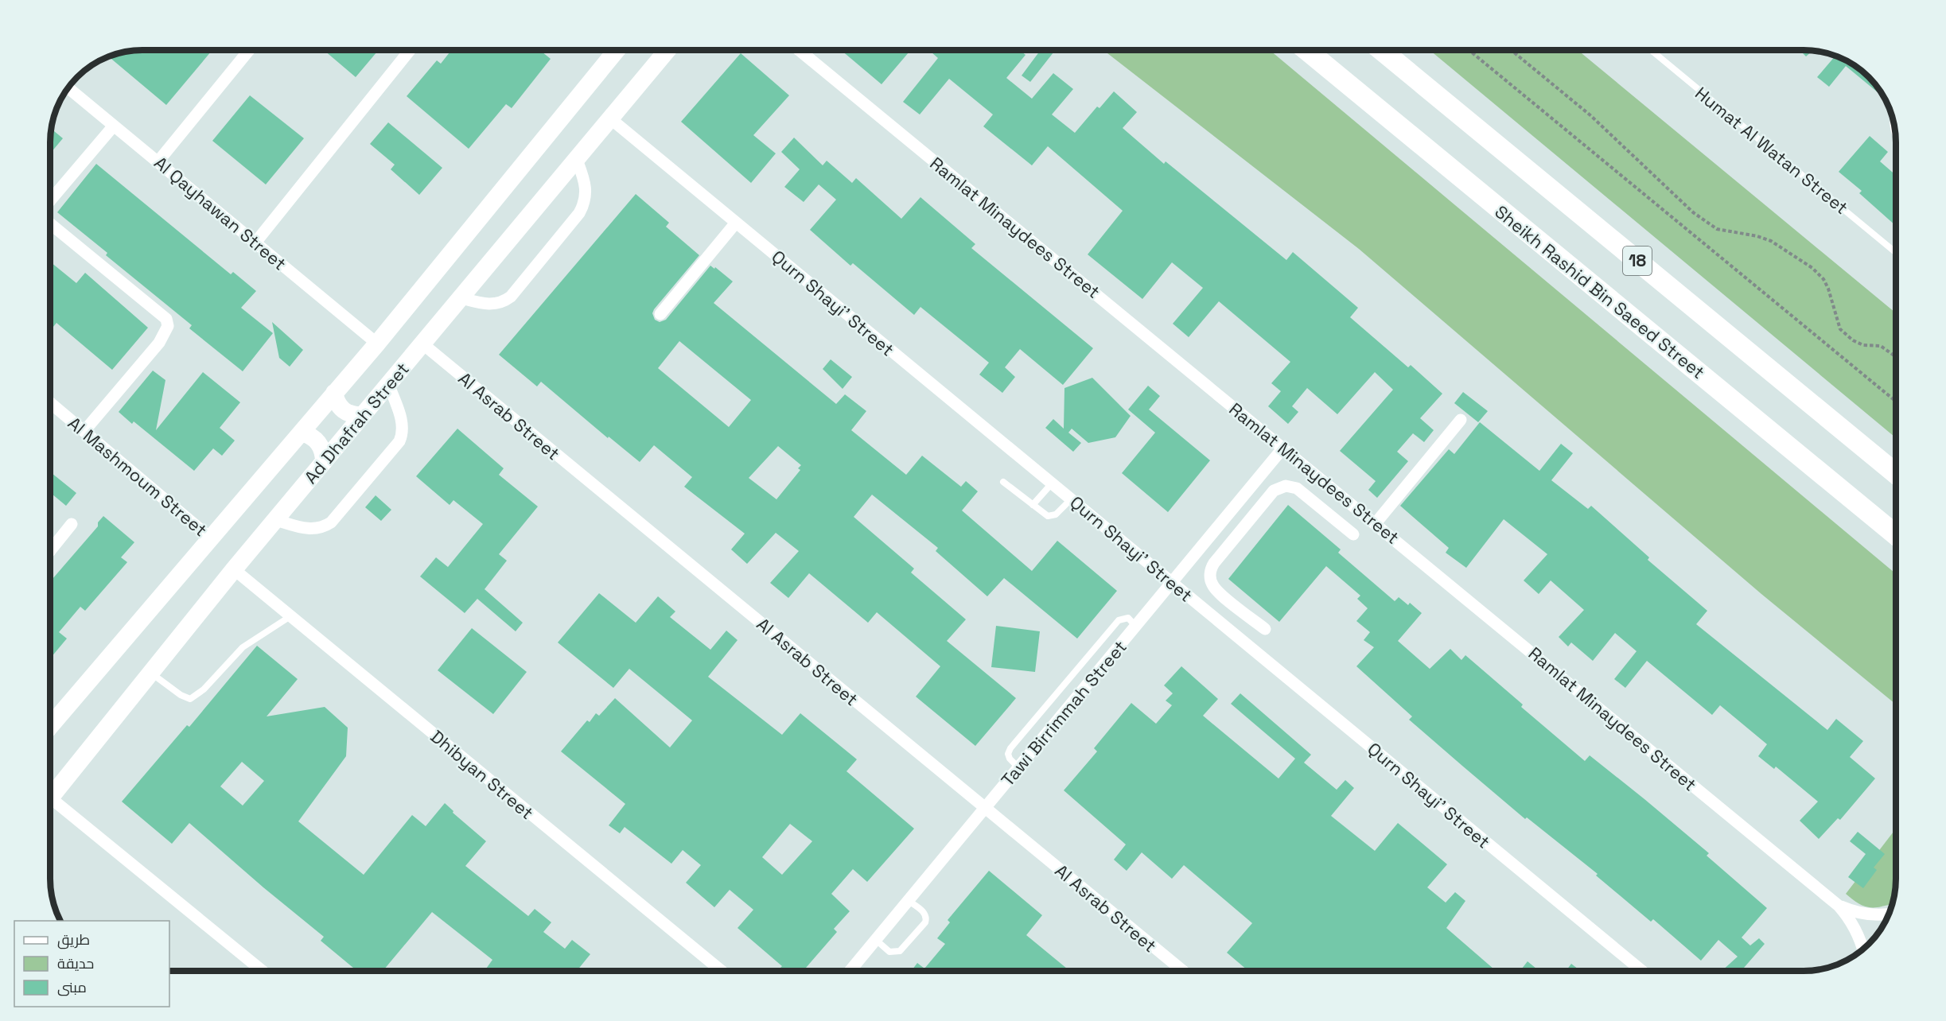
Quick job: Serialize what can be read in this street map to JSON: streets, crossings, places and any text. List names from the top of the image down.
{
  "streets": {
    "main road": ["18", "Sheikh Rashid Bin Saeed Street", "Ad Dhafrah Street"],
    "street": [
      "Al Qayhawan Street",
      "Ramlat Minaydees Street",
      "Qurn Shayi' Street",
      "Al Asrab Street",
      "Al Mashmoum Street",
      "Tawi Birrimmah Street",
      "Dhibyan Street"
    ],
    "lane": ["Humat Al Watan Street"]
  },
  "crossings": [
    ["Al Qayhawan Street", "Ad Dhafrah Street"],
    ["Ramlat Minaydees Street", "Tawi Birrimmah Street"],
    ["Qurn Shayi' Street", "Ad Dhafrah Street"],
    ["Qurn Shayi' Street", "Tawi Birrimmah Street"],
    ["Al Asrab Street", "Ad Dhafrah Street"],
    ["Al Asrab Street", "Tawi Birrimmah Street"],
    ["Ad Dhafrah Street", "Al Mashmoum Street"],
    ["Ad Dhafrah Street", "Dhibyan Street"]
  ],
  "legend": ["طريق", "حديقة", "مبنى"]
}
